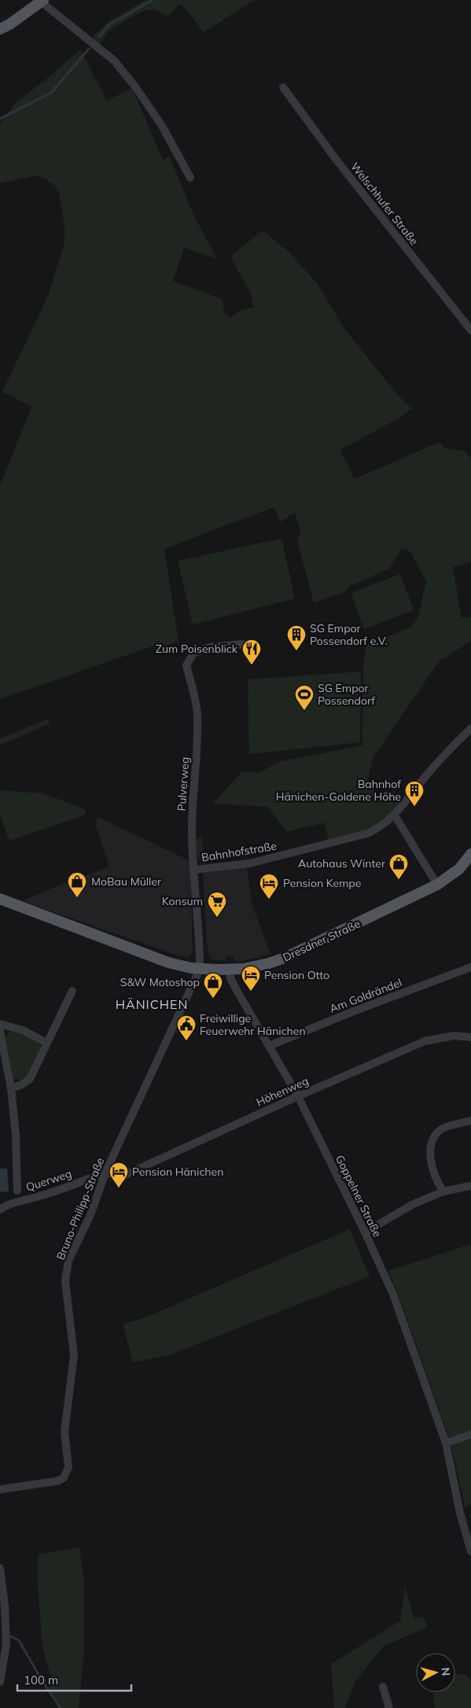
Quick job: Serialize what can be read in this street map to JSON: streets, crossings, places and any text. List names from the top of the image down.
{
  "streets": {
    "main road": ["Dresdner Straße"],
    "street": [
      "Welschhufer Straße",
      "Pulverweg",
      "Bahnhofstraße",
      "Am Goldrändel",
      "Höhenweg",
      "Querweg",
      "Goppelner Straße",
      "Bruno-Philipp-Straße"
    ]
  },
  "crossings": [
    ["Pulverweg", "Bahnhofstraße"],
    ["Pulverweg", "Dresdner Straße"],
    ["Pulverweg", "Bruno-Philipp-Straße"],
    ["Dresdner Straße", "Goppelner Straße"],
    ["Dresdner Straße", "Bruno-Philipp-Straße"],
    ["Am Goldrändel", "Goppelner Straße"],
    ["Höhenweg", "Querweg"],
    ["Höhenweg", "Goppelner Straße"],
    ["Höhenweg", "Bruno-Philipp-Straße"],
    ["Querweg", "Bruno-Philipp-Straße"]
  ],
  "districts": ["HÄNICHEN"],
  "places": {
    "building": ["SG Empor Possendorf e.V.", "Bahnhof Hänichen-Goldene Höhe"],
    "restaurant": ["Zum Poisenblick"],
    "sports": ["SG Empor Possendorf"],
    "shop": ["Autohaus Winter", "MoBau Müller", "S&W Motoshop"],
    "hotel": ["Pension Kempe", "Pension Otto", "Pension Hänichen"],
    "supermarket": ["Konsum"],
    "public building": ["Freiwillige Feuerwehr Hänichen"]
  },
  "scale_bar": "100 m",
  "north": "right"
}
